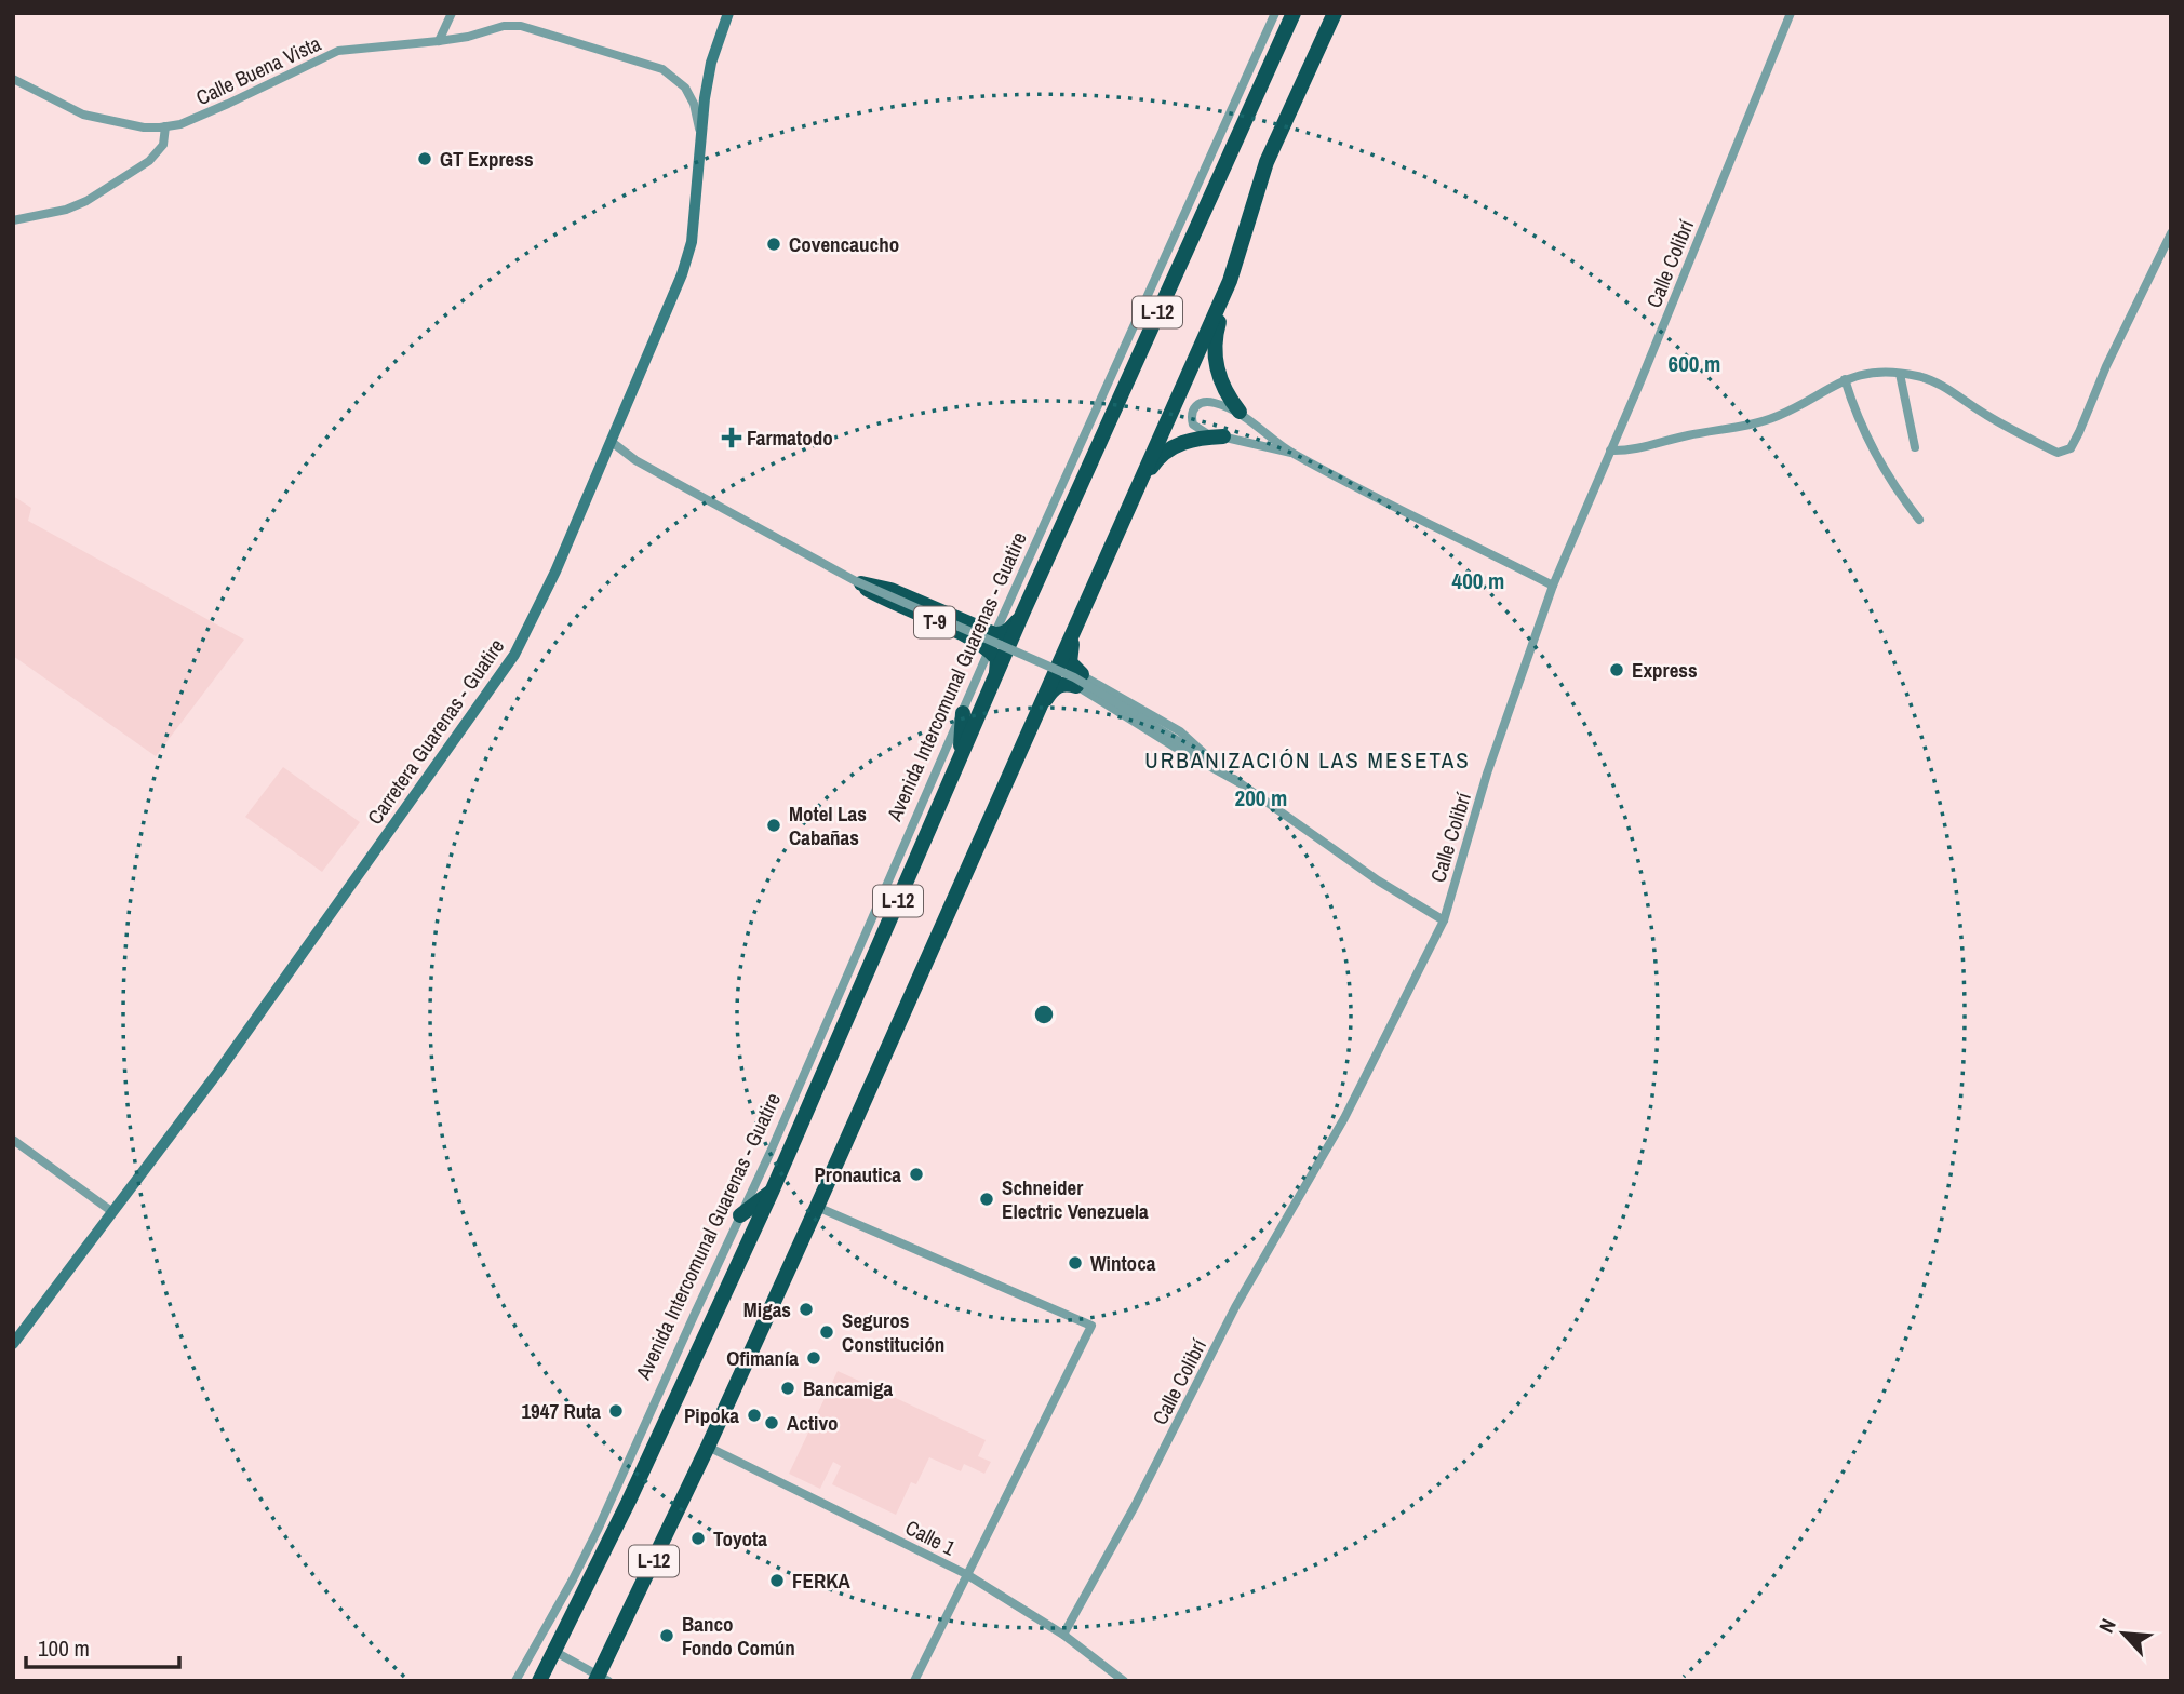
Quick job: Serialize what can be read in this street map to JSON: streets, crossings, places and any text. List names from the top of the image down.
{
  "streets": {
    "highway": ["L-12", "T-9", "Avenida Intercomunal Guarenas - Guatire"],
    "main road": ["Carretera Guarenas - Guatire"],
    "street": ["Calle Buena Vista", "Calle Colibrí", "Calle 1"]
  },
  "crossings": [
    ["Calle Buena Vista", "Carretera Guarenas - Guatire"],
    ["Calle Colibrí", "Calle 1"],
    ["L-12", "Calle 1"],
    ["T-9", "Avenida Intercomunal Guarenas - Guatire"]
  ],
  "districts": ["URBANIZACIÓN LAS MESETAS"],
  "places": {
    "other": [
      "GT Express",
      "Covencaucho",
      "Express",
      "Motel Las Cabañas",
      "Pronautica",
      "Schneider Electric Venezuela",
      "Wintoca",
      "Migas",
      "Seguros Constitución",
      "Ofimanía",
      "Bancamiga",
      "1947 Ruta",
      "Pipoka",
      "Activo",
      "Toyota",
      "FERKA",
      "Banco Fondo Común"
    ],
    "health": ["Farmatodo"]
  },
  "scale_bar": "100 m",
  "north": "top left",
  "rings": ["600 m", "400 m", "200 m"]
}
